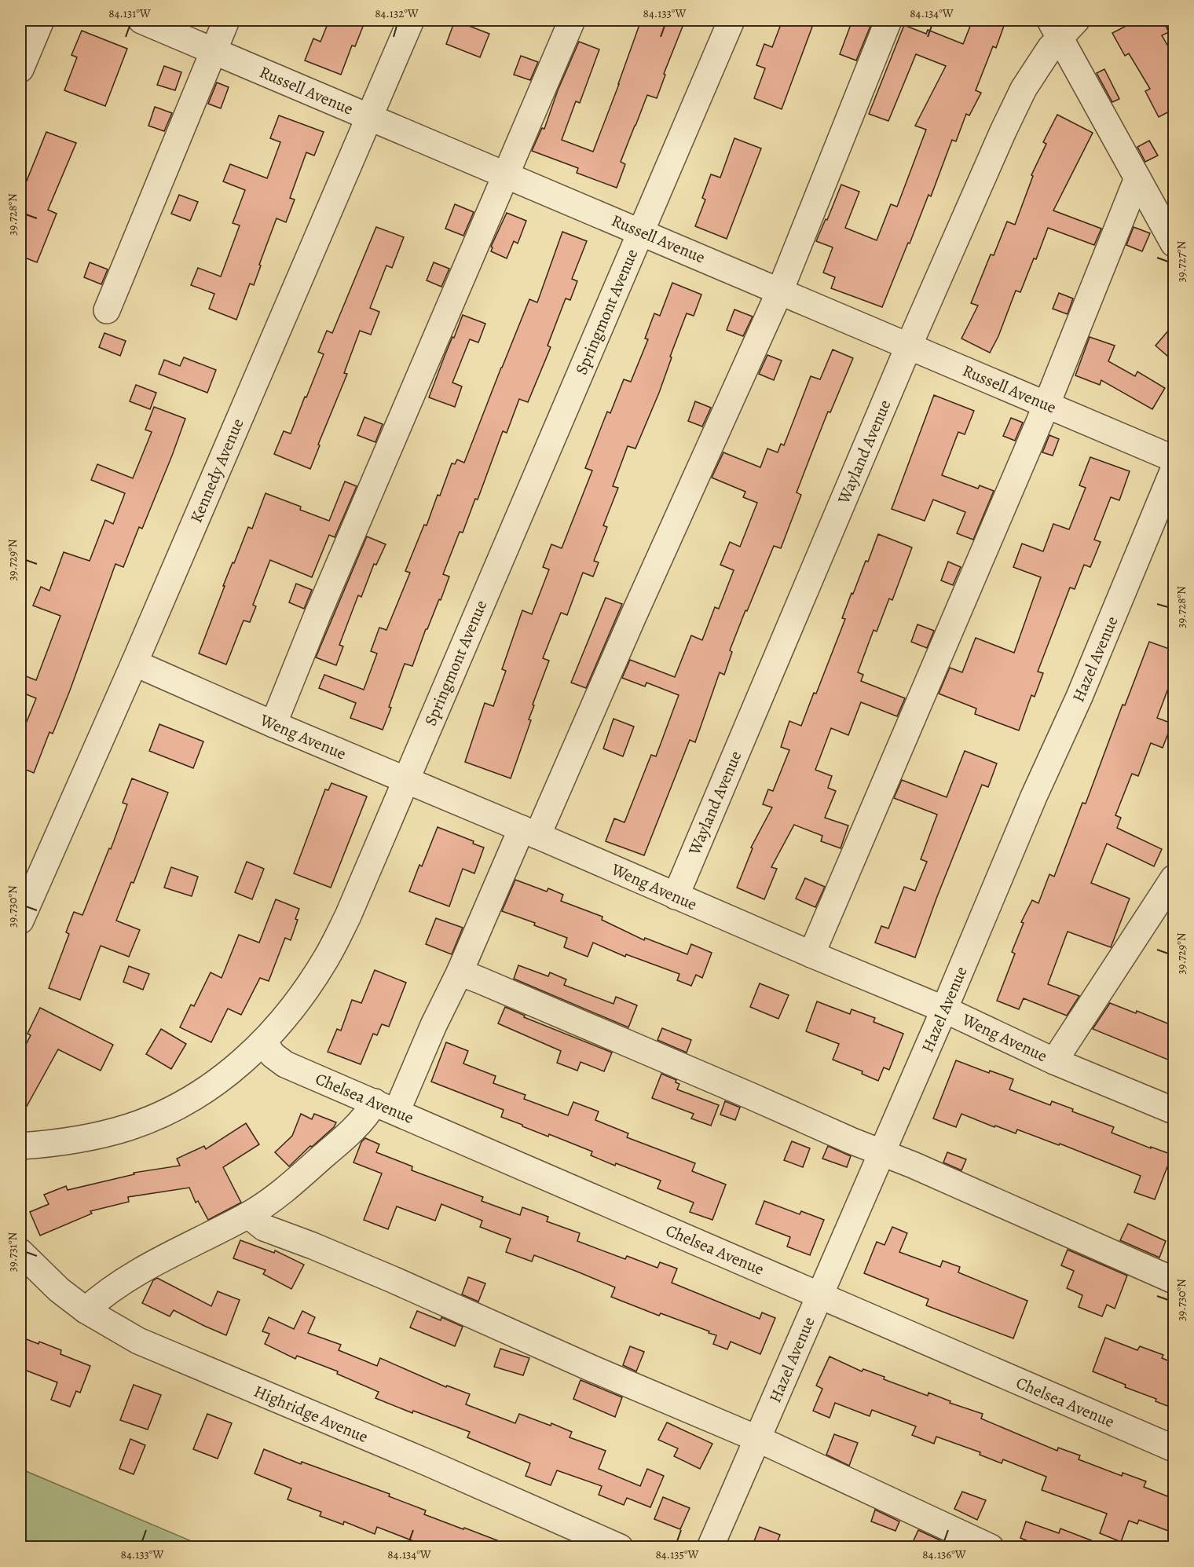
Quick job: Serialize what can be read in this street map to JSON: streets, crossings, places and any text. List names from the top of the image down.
{
  "streets": {
    "street": [
      "Russell Avenue",
      "Springmont Avenue",
      "Wayland Avenue",
      "Kennedy Avenue",
      "Hazel Avenue",
      "Weng Avenue",
      "Chelsea Avenue",
      "Highridge Avenue"
    ]
  },
  "crossings": [
    ["Russell Avenue", "Springmont Avenue"],
    ["Russell Avenue", "Wayland Avenue"],
    ["Russell Avenue", "Kennedy Avenue"],
    ["Springmont Avenue", "Weng Avenue"],
    ["Springmont Avenue", "Chelsea Avenue"],
    ["Wayland Avenue", "Weng Avenue"],
    ["Kennedy Avenue", "Weng Avenue"],
    ["Hazel Avenue", "Weng Avenue"],
    ["Hazel Avenue", "Chelsea Avenue"]
  ],
  "coordinates": [
    "84.131°W",
    "84.132°W",
    "84.133°W",
    "84.134°W",
    "39.728°N",
    "39.727°N",
    "39.729°N",
    "39.730°N",
    "39.731°N",
    "84.135°W",
    "84.136°W"
  ]
}
